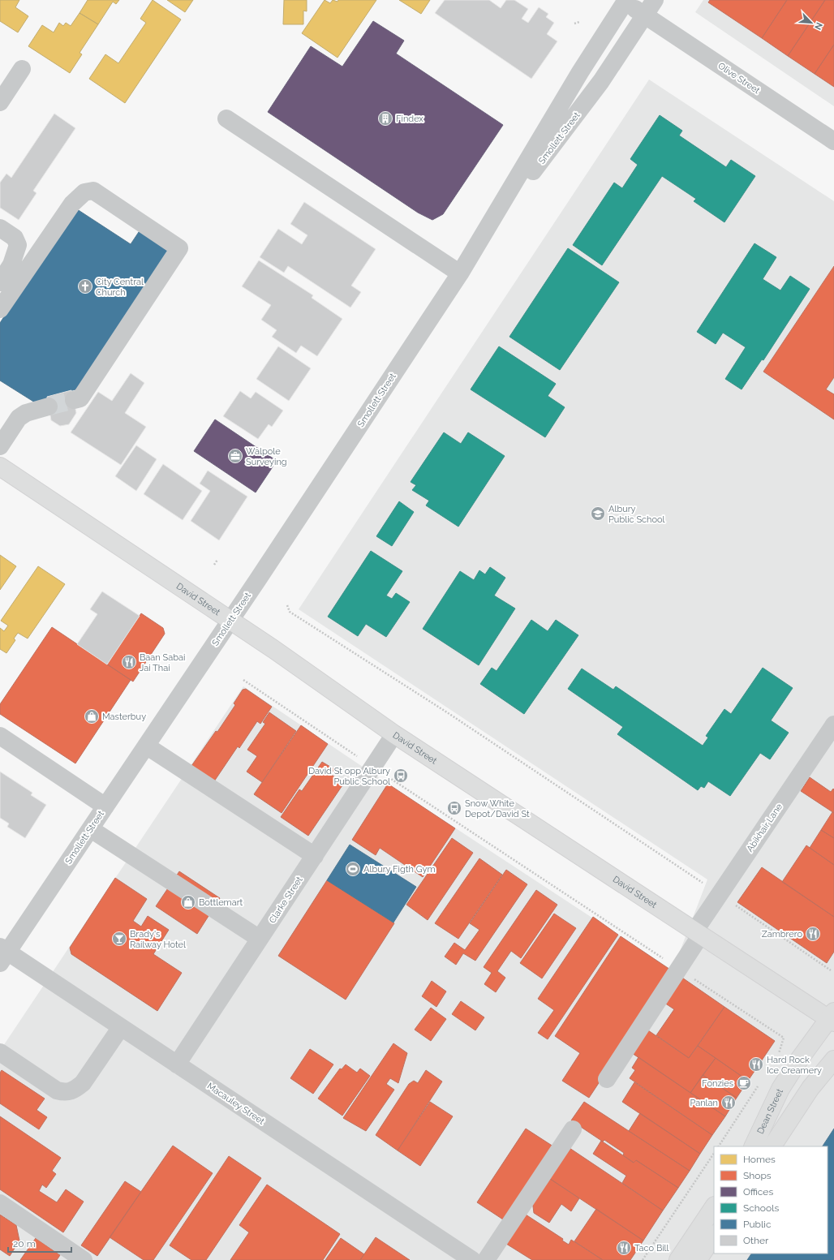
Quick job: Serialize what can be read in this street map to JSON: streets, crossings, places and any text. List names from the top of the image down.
{
  "streets": {
    "main road": ["David Street", "Dean Street"],
    "street": [
      "Olive Street",
      "Smollett Street",
      "Abikhair Lane",
      "Clarke Street",
      "Macauley Street"
    ]
  },
  "crossings": [
    ["Olive Street", "Smollett Street"],
    ["Smollett Street", "David Street"],
    ["Smollett Street", "Macauley Street"],
    ["David Street", "Abikhair Lane"],
    ["David Street", "Clarke Street"],
    ["David Street", "Dean Street"],
    ["Clarke Street", "Macauley Street"]
  ],
  "places": {
    "building": ["Findex"],
    "church": ["City Central Church"],
    "office": ["Walpole Surveying"],
    "school or university": ["Albury Public School"],
    "restaurant": [
      "Baan Sabai Jai Thai",
      "Zambrero",
      "Hard Rock Ice Creamery",
      "Panlan",
      "Taco Bill"
    ],
    "shop": ["Masterbuy", "Bottlemart"],
    "bus stop": ["David St opp Albury Public School", "Snow White Depot/David St"],
    "sports": ["Albury Figth Gym"],
    "bar": ["Brady's Railway Hotel"],
    "cafe": ["Fonzies"]
  },
  "legend": [
    "Homes",
    "Shops",
    "Offices",
    "Schools",
    "Public",
    "Other"
  ],
  "scale_bar": "20 m",
  "north": "bottom right"
}
